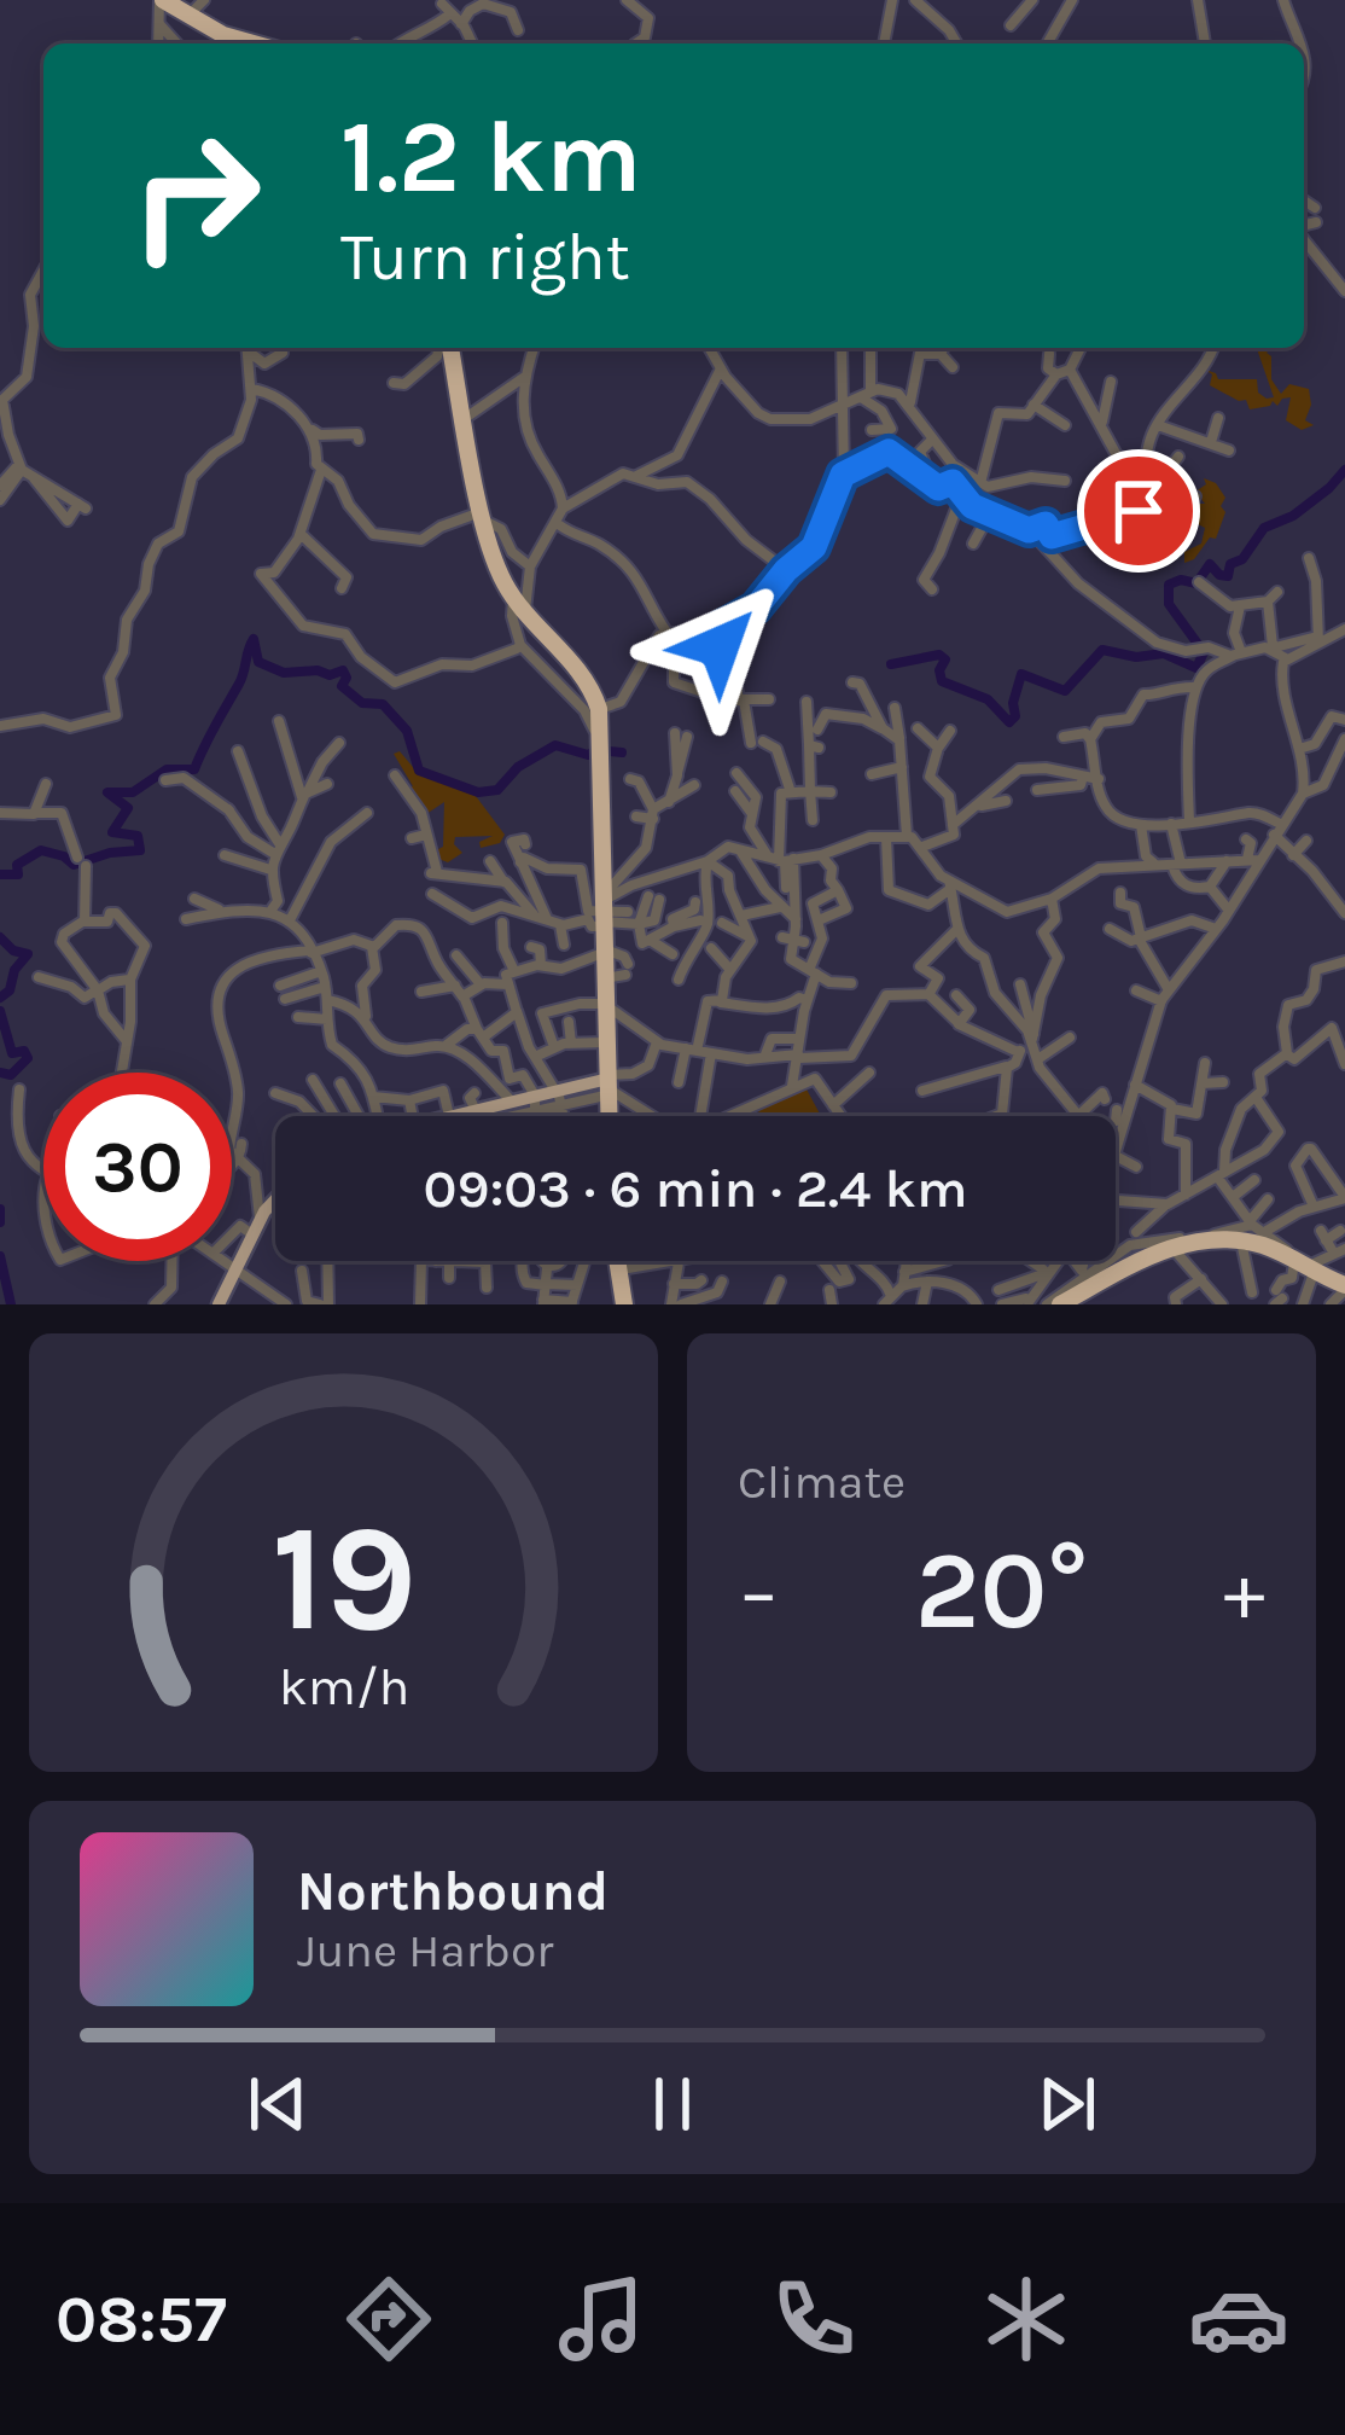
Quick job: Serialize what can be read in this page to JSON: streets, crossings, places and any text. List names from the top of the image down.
{
  "page": {
    "turn": ["1.2 km", "Turn right"],
    "limit": "30",
    "trip": "09:03 · 6 min · 2.4 km",
    "tile": "Climate",
    "heat": ["−", "20°", "+"],
    "song": ["Northbound", "June Harbor"],
    "tabs": "08:57",
    "gauge": ["19", "km/h"]
  }
}
